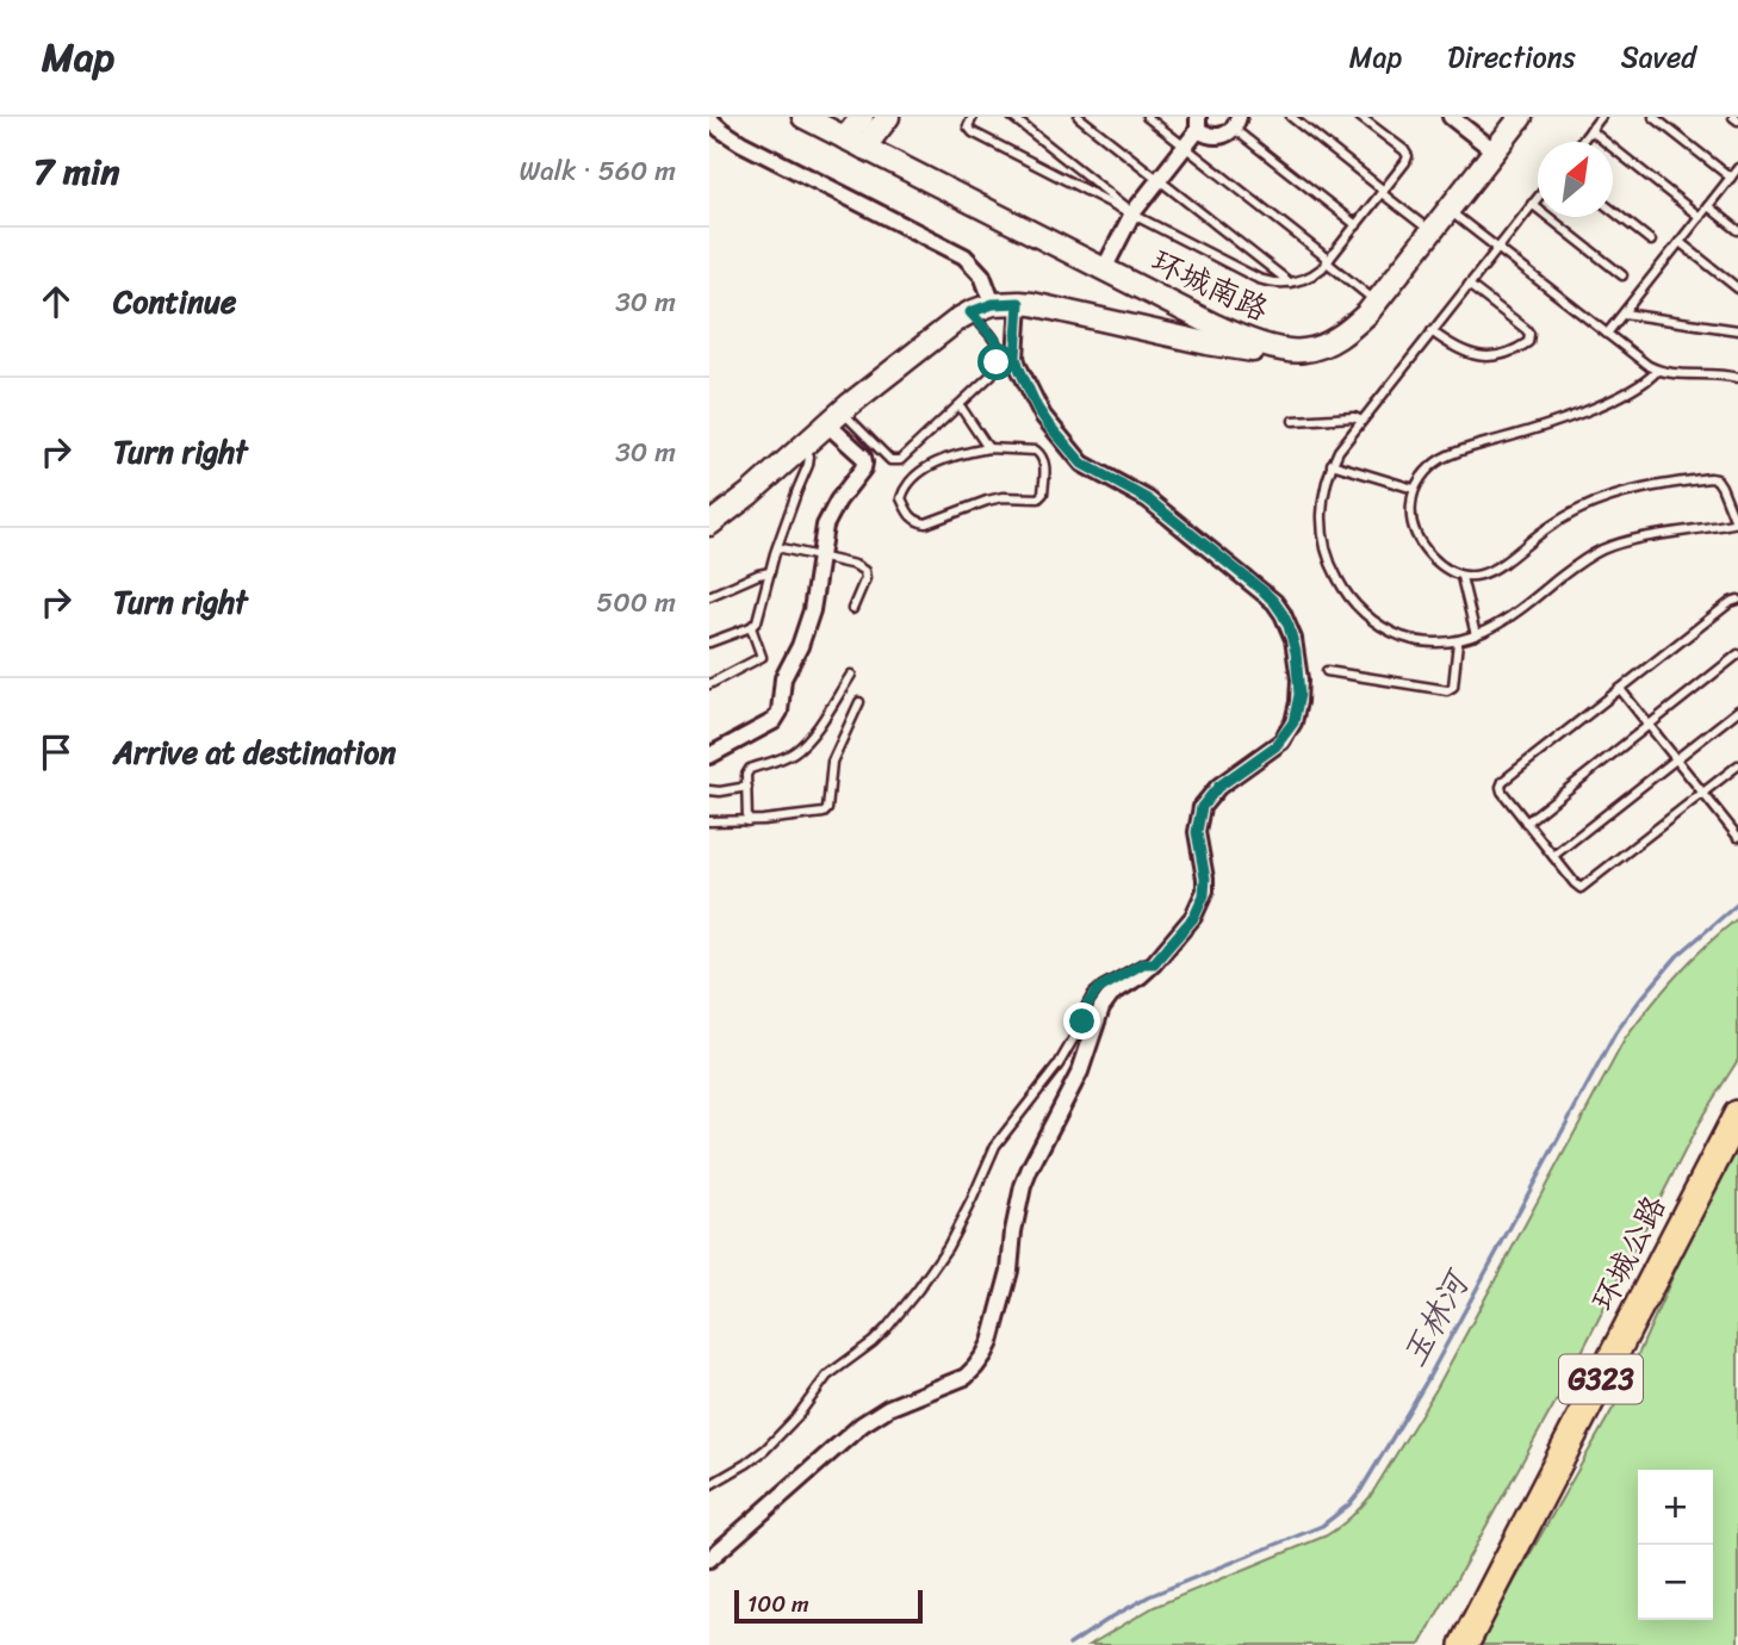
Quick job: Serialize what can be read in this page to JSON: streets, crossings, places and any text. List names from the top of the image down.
{
  "streets": {
    "highway": ["环城公路", "G323"],
    "main road": ["环城南路"]
  },
  "water": ["玉林河"],
  "scale_bar": "100 m",
  "north": "top right",
  "page": {
    "header": "Map",
    "nav": ["Map", "Directions", "Saved"],
    "heading": ["7 min", "Walk · 560 m"],
    "list": [
      ["Continue", "30 m"],
      ["Turn right", "30 m"],
      ["Turn right", "500 m"],
      "Arrive at destination"
    ],
    "map_buttons": ["+", "−"],
    "scale": "100 m"
  }
}
